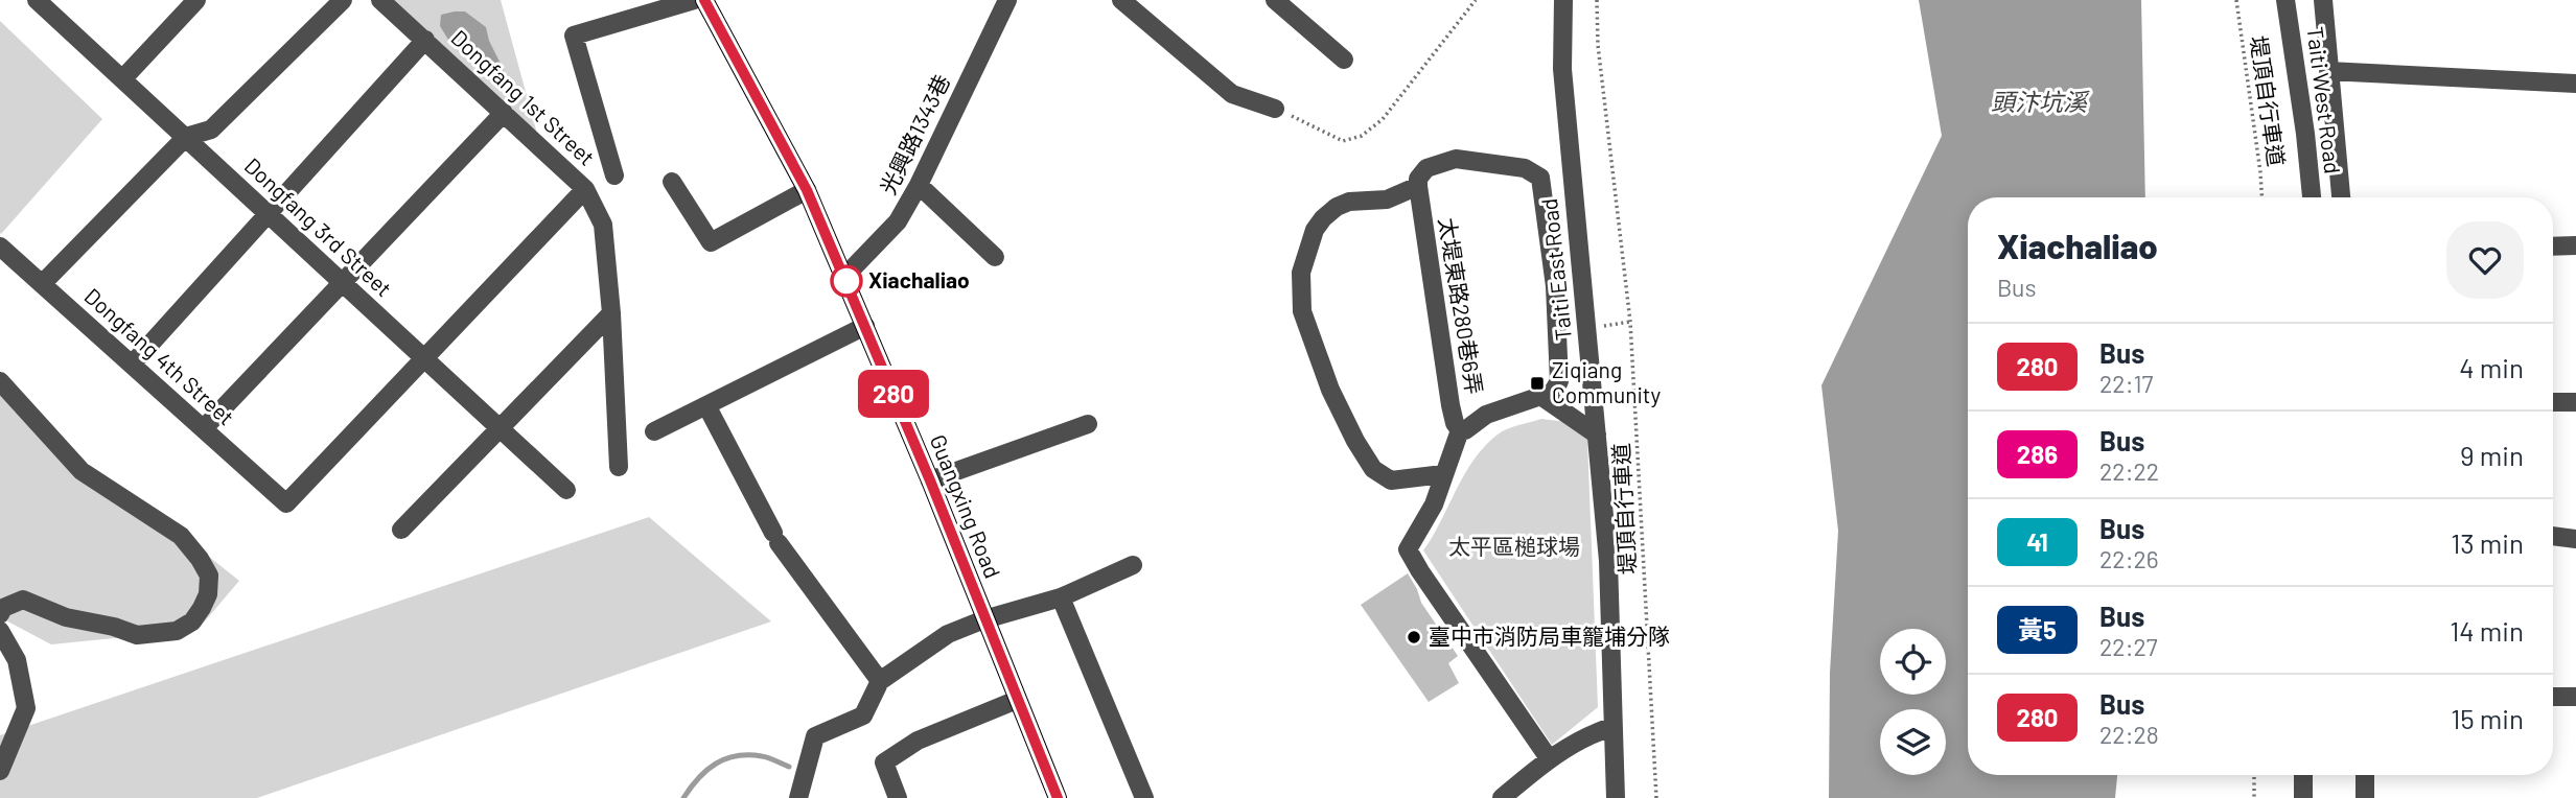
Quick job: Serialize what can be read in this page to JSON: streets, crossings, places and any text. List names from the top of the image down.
{
  "streets": {
    "main road": ["Guangxing Road"],
    "street": [
      "Dongfang 1st Street",
      "Taiti West Road",
      "光興路1343巷",
      "Dongfang 3rd Street",
      "Taiti East Road",
      "太堤東路280巷6弄",
      "Dongfang 4th Street"
    ],
    "path": ["堤頂自行車道"]
  },
  "crossings": [
    ["光興路1343巷", "Guangxing Road"],
    ["Dongfang 3rd Street", "Dongfang 4th Street"]
  ],
  "water": ["頭汴坑溪"],
  "parks": ["太平區槌球場"],
  "places": {
    "other": ["Xiachaliao", "臺中市消防局車籠埔分隊"],
    "transit": ["Ziqiang Community"]
  },
  "lines": ["bus line 280"],
  "page": {
    "on_map": "280",
    "heading": ["Xiachaliao", "Bus"],
    "list": [
      {
        "mark": "280",
        "name": "Bus",
        "note": "22:17",
        "value": "4 min"
      },
      {
        "mark": "286",
        "name": "Bus",
        "note": "22:22",
        "value": "9 min"
      },
      {
        "mark": "41",
        "name": "Bus",
        "note": "22:26",
        "value": "13 min"
      },
      {
        "mark": "黃5",
        "name": "Bus",
        "note": "22:27",
        "value": "14 min"
      },
      {
        "mark": "280",
        "name": "Bus",
        "note": "22:28",
        "value": "15 min"
      }
    ]
  }
}
